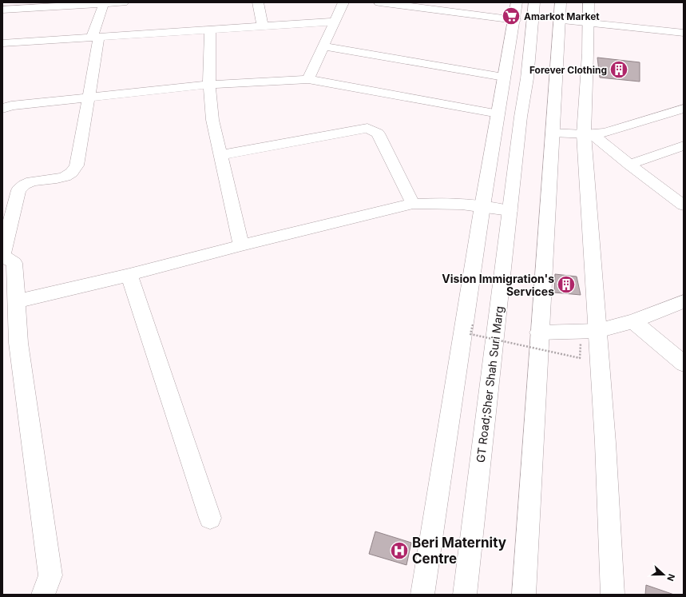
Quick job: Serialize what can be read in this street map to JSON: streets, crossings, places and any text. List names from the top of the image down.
{
  "streets": {
    "street": ["GT Road;Sher Shah Suri Marg"]
  },
  "places": {
    "supermarket": ["Amarkot Market"],
    "building": ["Forever Clothing", "Vision Immigration's Services"],
    "hospital": ["Beri Maternity Centre"]
  },
  "north": "right"
}
